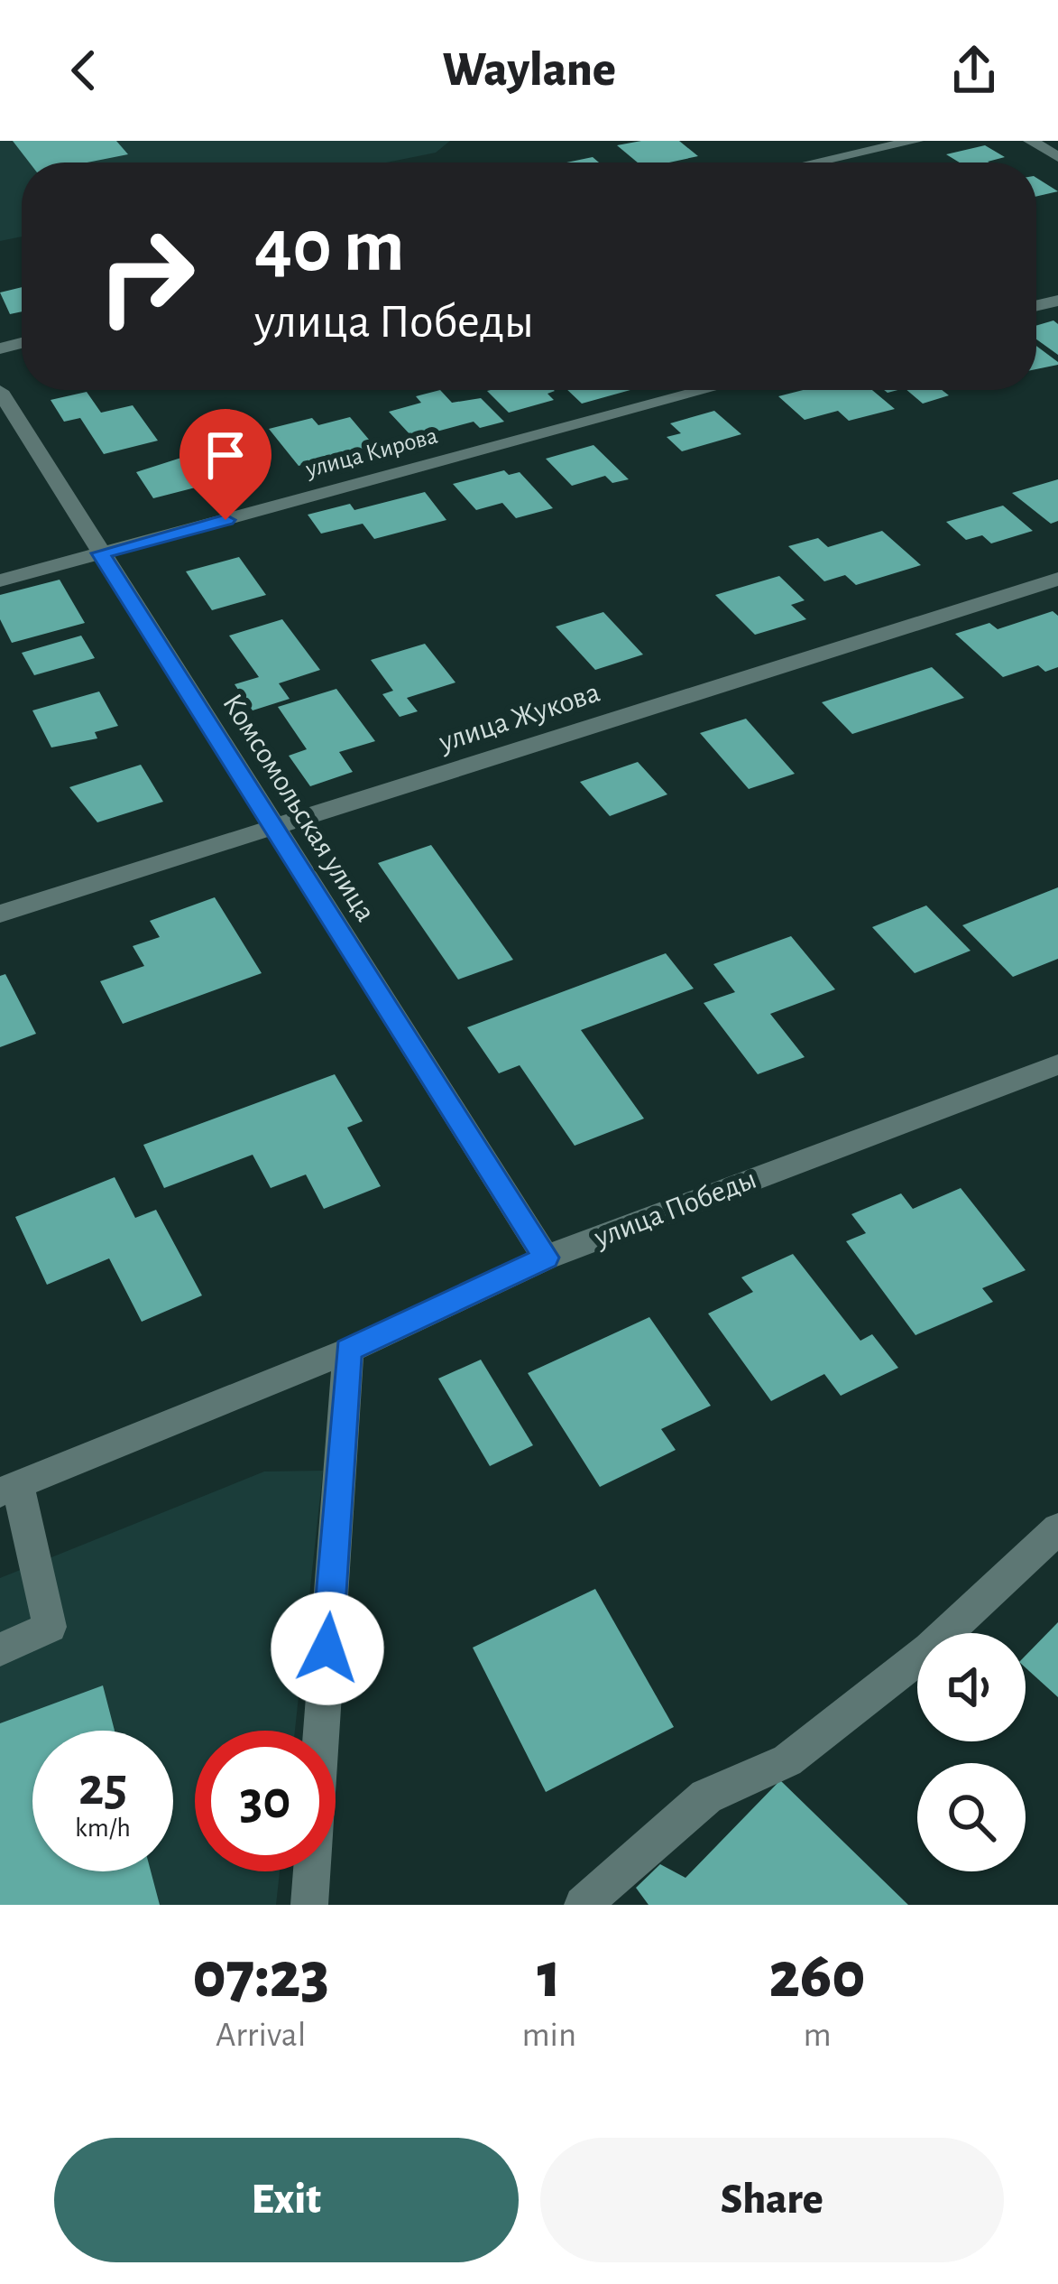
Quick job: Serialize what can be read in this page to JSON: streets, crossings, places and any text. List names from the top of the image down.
{
  "streets": {
    "street": [
      "улица Кирова",
      "улица Жукова",
      "Комсомольская улица",
      "улица Победы"
    ]
  },
  "crossings": [
    ["улица Кирова", "Комсомольская улица"],
    ["улица Жукова", "Комсомольская улица"],
    ["Комсомольская улица", "улица Победы"]
  ],
  "page": {
    "header": "Waylane",
    "turn": ["40 m", "улица Победы"],
    "speed": "25 km/h",
    "limit": "30",
    "eta": [
      "07:23",
      "Arrival",
      "1",
      "min",
      "260",
      "m"
    ],
    "buttons": ["Exit", "Share"]
  }
}
